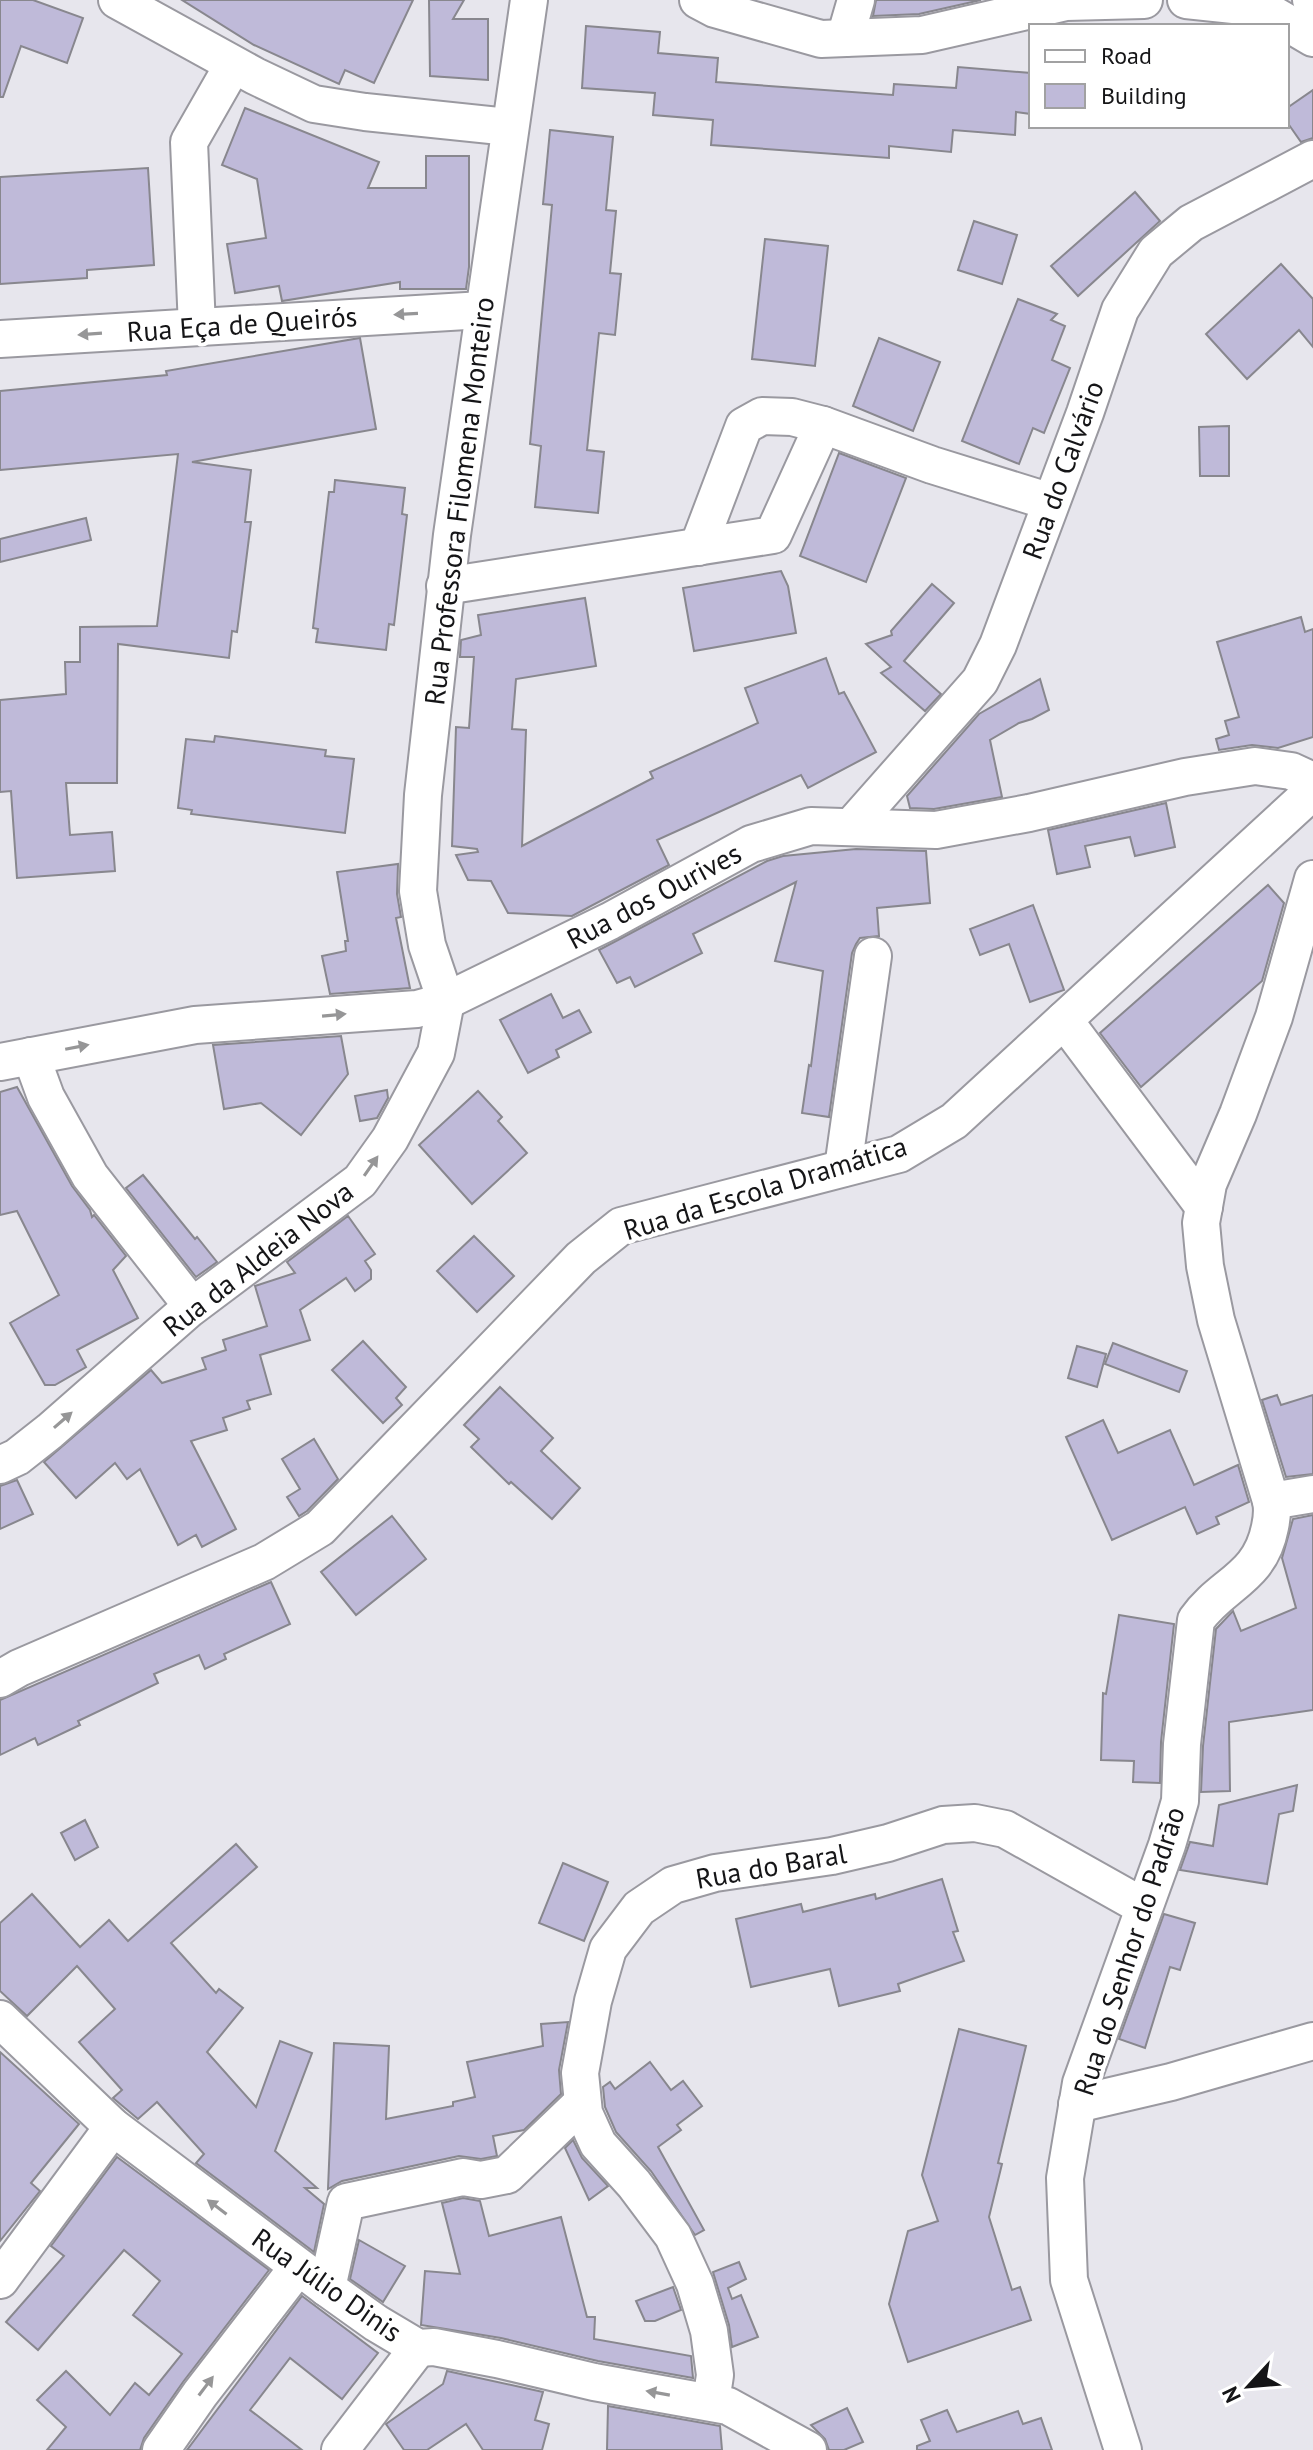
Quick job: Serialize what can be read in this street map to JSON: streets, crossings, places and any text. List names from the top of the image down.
{
  "streets": {
    "street": [
      "Rua Eça de Queirós",
      "Rua do Calvário",
      "Rua Professora Filomena Monteiro",
      "Rua dos Ourives",
      "Rua da Escola Dramática",
      "Rua da Aldeia Nova",
      "Rua do Baral",
      "Rua do Senhor do Padrão",
      "Rua Júlio Dinis"
    ]
  },
  "crossings": [
    ["Rua Eça de Queirós", "Rua Professora Filomena Monteiro"],
    ["Rua do Calvário", "Rua dos Ourives"],
    ["Rua Professora Filomena Monteiro", "Rua dos Ourives"],
    ["Rua Professora Filomena Monteiro", "Rua da Aldeia Nova"],
    ["Rua dos Ourives", "Rua da Aldeia Nova"],
    ["Rua do Baral", "Rua do Senhor do Padrão"],
    ["Rua do Baral", "Rua Júlio Dinis"]
  ],
  "one_way": ["Rua da Aldeia Nova", "Rua Júlio Dinis"],
  "legend": ["Road", "Building"],
  "north": "bottom left"
}
